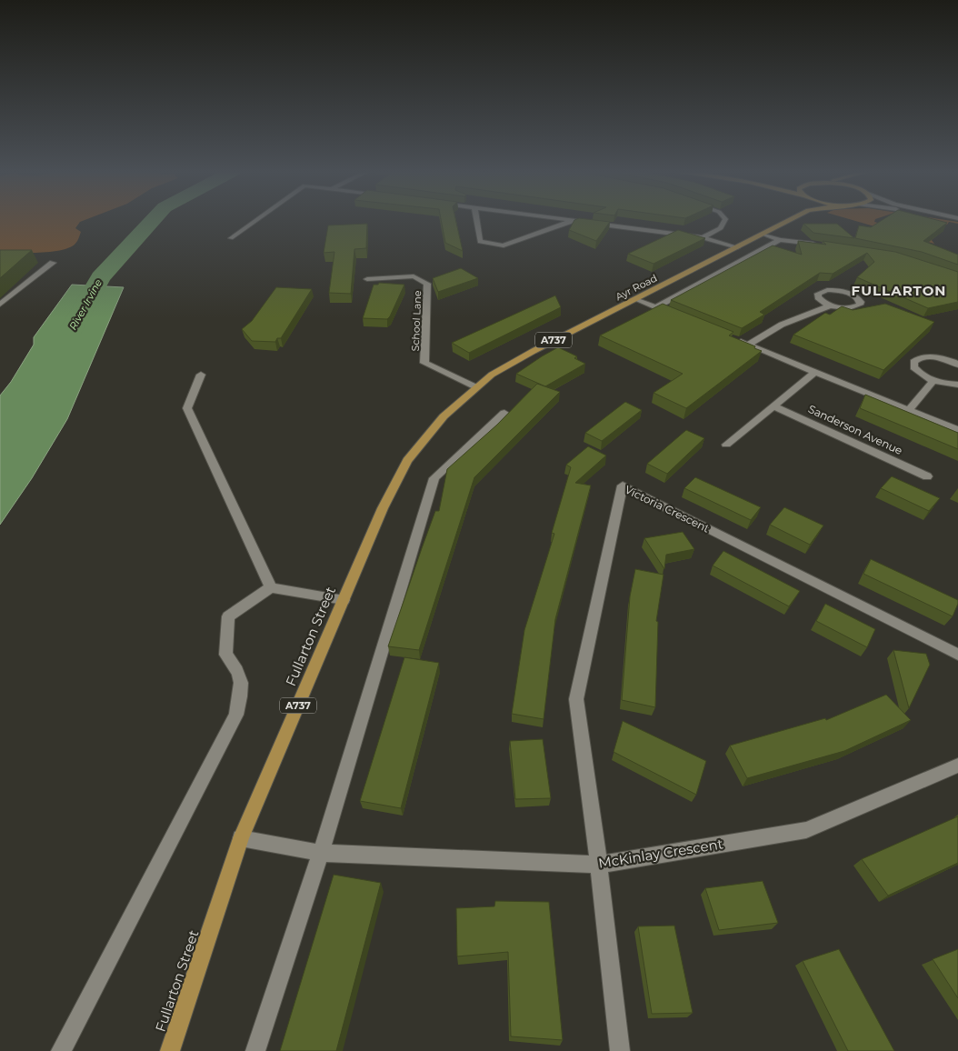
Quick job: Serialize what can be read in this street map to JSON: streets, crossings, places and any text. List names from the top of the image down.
{
  "streets": {
    "main road": ["Ayr Road", "A737", "Fullarton Street"],
    "street": [
      "School Lane",
      "Sanderson Avenue",
      "Victoria Crescent",
      "McKinlay Crescent"
    ]
  },
  "crossings": [
    ["Ayr Road", "School Lane"],
    ["Ayr Road", "Fullarton Street"],
    ["School Lane", "Fullarton Street"],
    ["Victoria Crescent", "McKinlay Crescent"],
    ["Fullarton Street", "McKinlay Crescent"]
  ],
  "districts": ["FULLARTON"],
  "water": ["River Irvine"]
}
